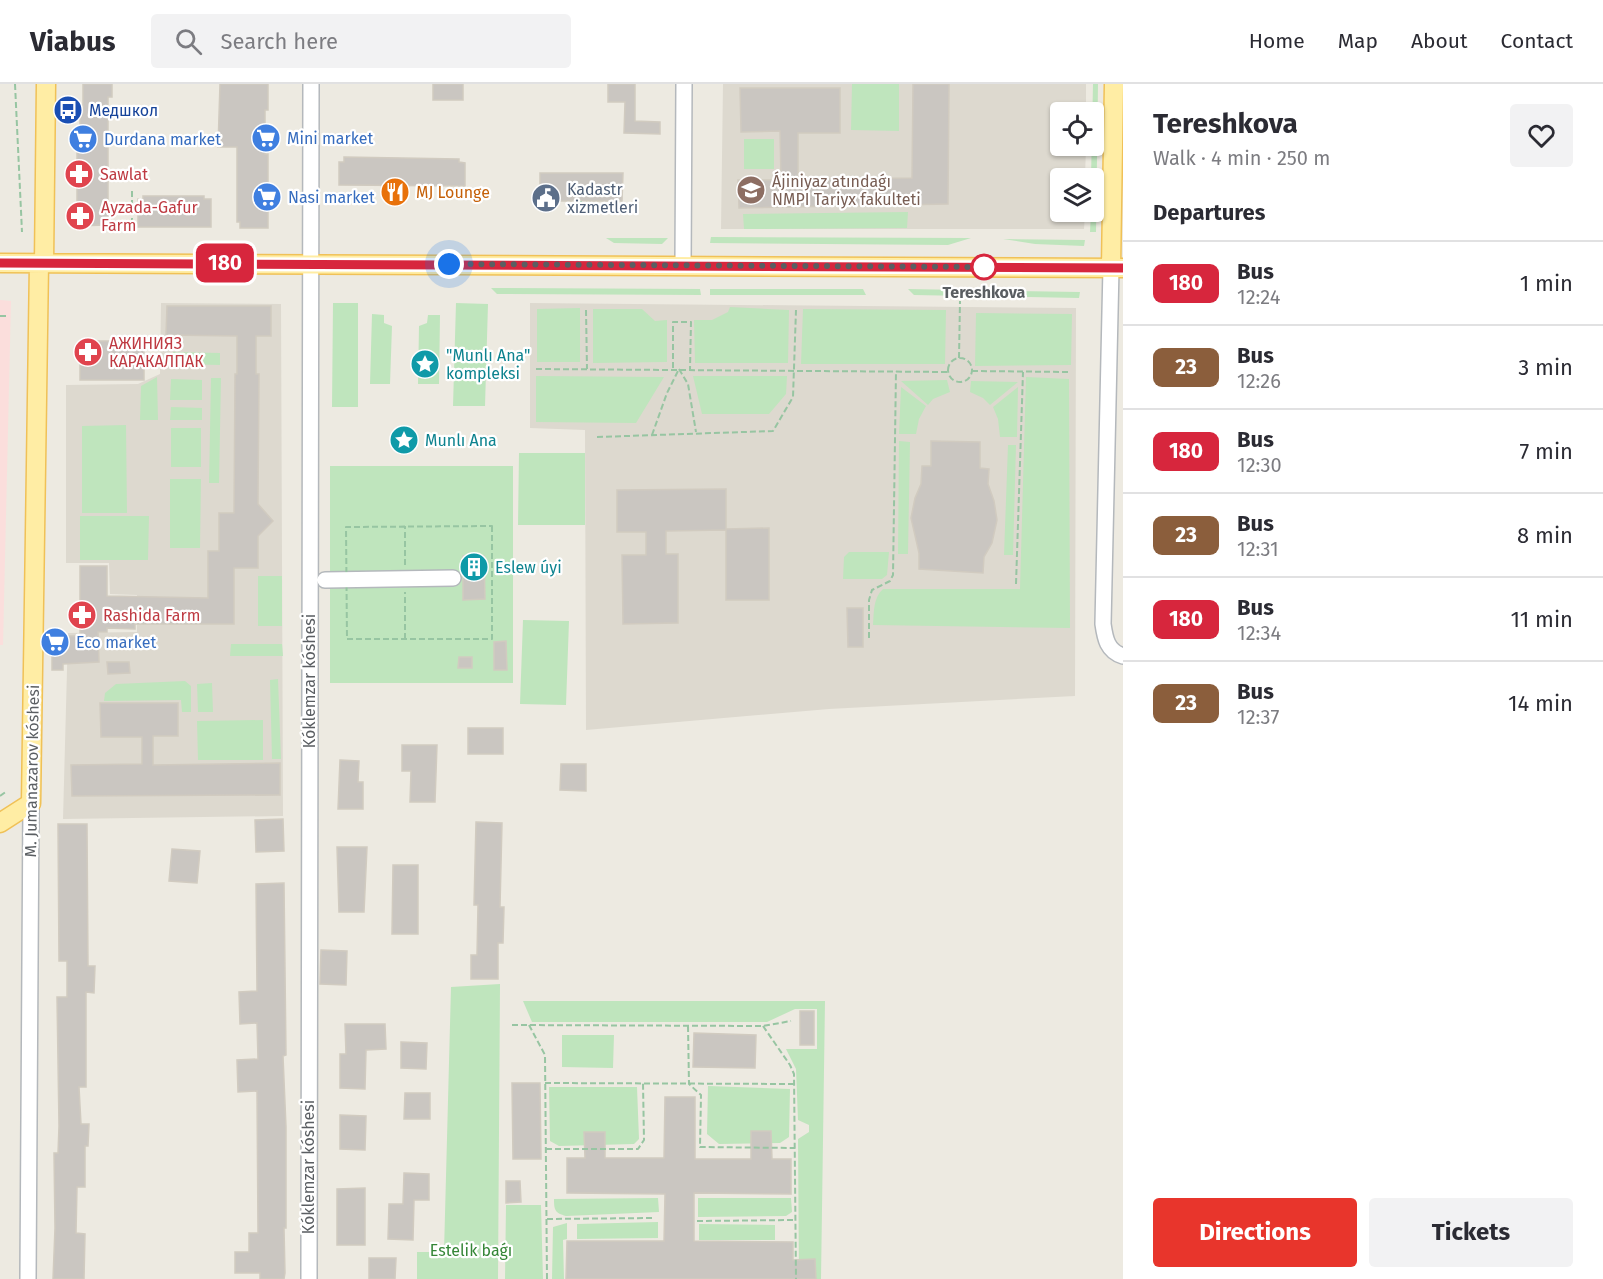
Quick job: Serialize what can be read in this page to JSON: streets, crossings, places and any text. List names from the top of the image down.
{
  "streets": {
    "main road": ["M. Jumanazarov kóshesi"],
    "street": ["Kóklemzar kóshesi"]
  },
  "parks": ["Estelik baǵı"],
  "places": {
    "bus stop": ["Медшкол"],
    "supermarket": [
      "Mini market",
      "Durdana market",
      "Nasi market",
      "Eco market"
    ],
    "pharmacy": [
      "Sawlat",
      "Ayzada-Gafur Farm",
      "АЖИНИЯЗ КАРАКАЛПАК",
      "Rashida Farm"
    ],
    "school or university": ["Ájiniyaz atındaǵı NMPI Tariyx fakulteti"],
    "restaurant": ["MJ Lounge"],
    "public building": ["Kadastr xizmetleri"],
    "other": ["Tereshkova"],
    "place": ["\"Munlı Ana\" kompleksi", "Munlı Ana"],
    "building": ["Eslew úyi"]
  },
  "lines": ["bus line 180"],
  "page": {
    "header": "Viabus",
    "search": "Search here",
    "nav": [
      "Home",
      "Map",
      "About",
      "Contact"
    ],
    "on_map": "180",
    "heading": [
      ["Tereshkova", "Walk · 4 min · 250 m"],
      "Departures"
    ],
    "list": [
      {
        "mark": "180",
        "name": "Bus",
        "note": "12:24",
        "value": "1 min"
      },
      {
        "mark": "23",
        "name": "Bus",
        "note": "12:26",
        "value": "3 min"
      },
      {
        "mark": "180",
        "name": "Bus",
        "note": "12:30",
        "value": "7 min"
      },
      {
        "mark": "23",
        "name": "Bus",
        "note": "12:31",
        "value": "8 min"
      },
      {
        "mark": "180",
        "name": "Bus",
        "note": "12:34",
        "value": "11 min"
      },
      {
        "mark": "23",
        "name": "Bus",
        "note": "12:37",
        "value": "14 min"
      }
    ],
    "buttons": ["Directions", "Tickets"]
  }
}
